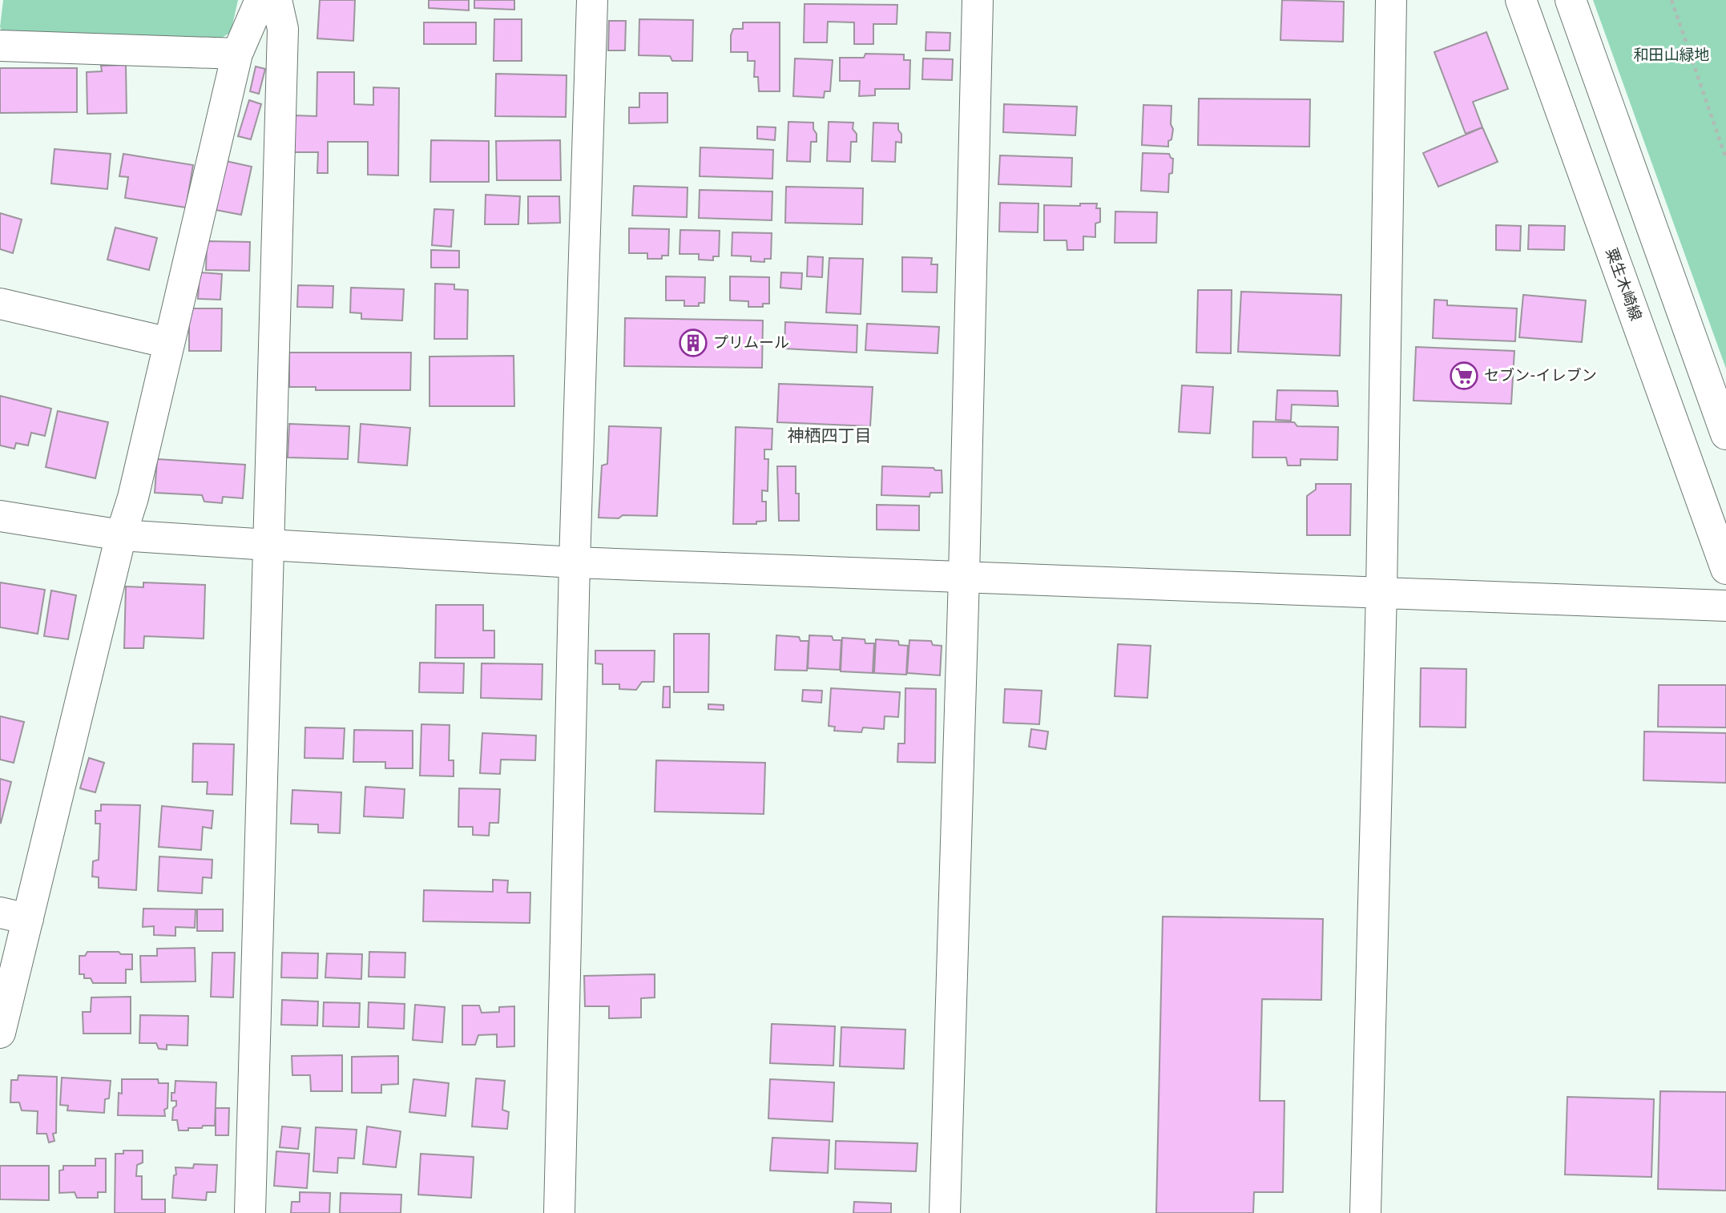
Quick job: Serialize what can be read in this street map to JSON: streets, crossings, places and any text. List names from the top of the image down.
{
  "streets": {
    "street": ["粟生木崎線"]
  },
  "districts": ["神栖四丁目"],
  "parks": ["和田山緑地"],
  "places": {
    "building": ["プリムール"],
    "supermarket": ["セブン-イレブン"]
  }
}
